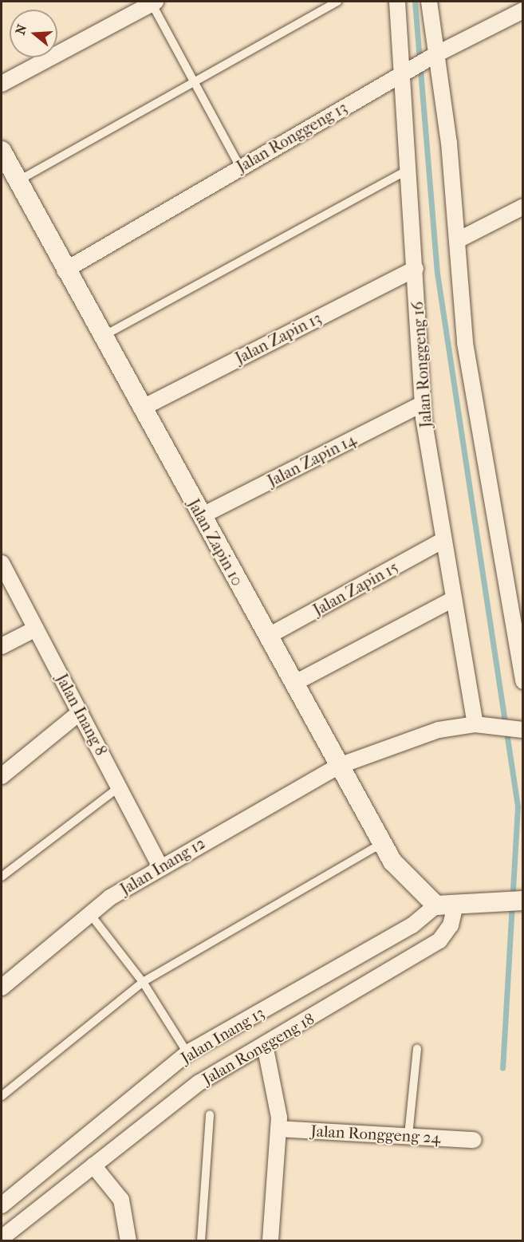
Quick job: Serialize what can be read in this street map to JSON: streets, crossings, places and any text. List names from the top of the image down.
{
  "streets": {
    "street": [
      "Jalan Ronggeng 13",
      "Jalan Zapin 13",
      "Jalan Ronggeng 16",
      "Jalan Zapin 14",
      "Jalan Zapin 10",
      "Jalan Zapin 15",
      "Jalan Inang 8",
      "Jalan Inang 12",
      "Jalan Inang 13",
      "Jalan Ronggeng 18",
      "Jalan Ronggeng 24"
    ]
  },
  "crossings": [
    ["Jalan Ronggeng 13", "Jalan Ronggeng 16"],
    ["Jalan Ronggeng 13", "Jalan Zapin 10"],
    ["Jalan Zapin 13", "Jalan Ronggeng 16"],
    ["Jalan Zapin 13", "Jalan Zapin 10"],
    ["Jalan Ronggeng 16", "Jalan Zapin 14"],
    ["Jalan Ronggeng 16", "Jalan Zapin 15"],
    ["Jalan Ronggeng 16", "Jalan Inang 12"],
    ["Jalan Zapin 14", "Jalan Zapin 10"],
    ["Jalan Zapin 10", "Jalan Zapin 15"],
    ["Jalan Zapin 10", "Jalan Inang 12"],
    ["Jalan Zapin 10", "Jalan Inang 13"],
    ["Jalan Zapin 10", "Jalan Ronggeng 18"],
    ["Jalan Inang 8", "Jalan Inang 12"],
    ["Jalan Inang 13", "Jalan Ronggeng 18"]
  ],
  "north": "left"
}
